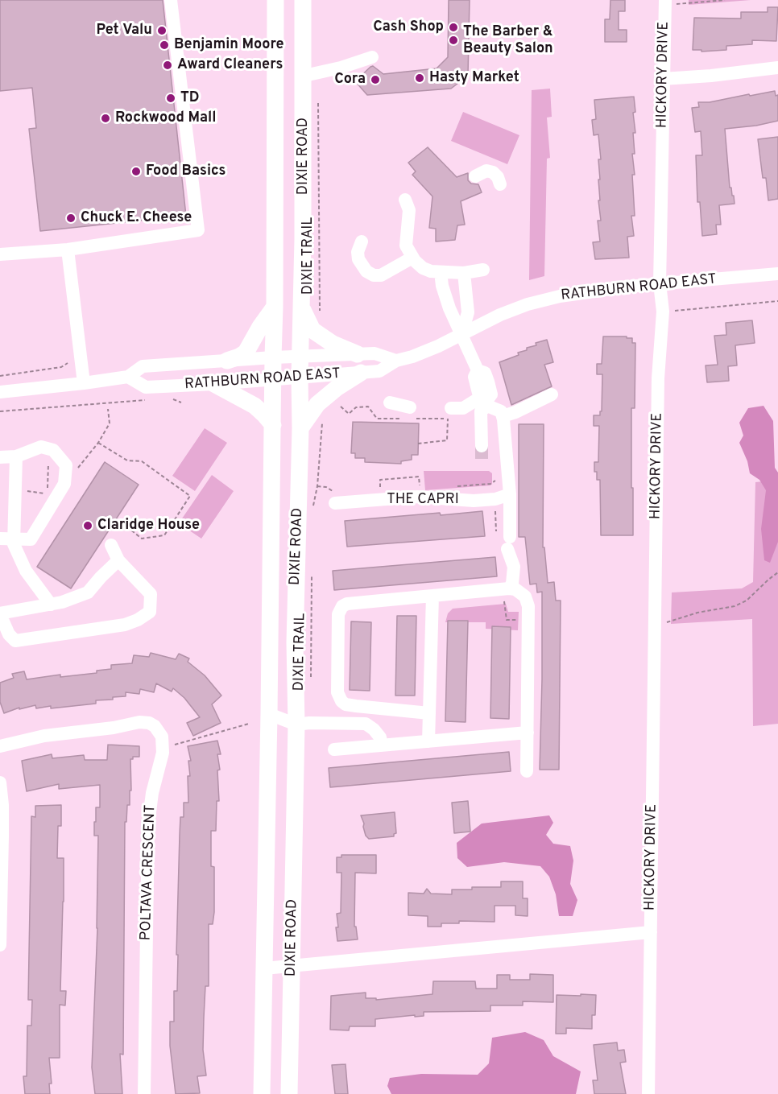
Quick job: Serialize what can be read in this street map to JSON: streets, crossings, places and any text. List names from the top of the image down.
{
  "streets": {
    "main road": ["DIXIE ROAD"],
    "street": [
      "HICKORY DRIVE",
      "RATHBURN ROAD EAST",
      "THE CAPRI",
      "POLTAVA CRESCENT"
    ],
    "path": ["DIXIE TRAIL"]
  },
  "crossings": [
    ["HICKORY DRIVE", "DIXIE ROAD"],
    ["HICKORY DRIVE", "RATHBURN ROAD EAST"],
    ["DIXIE ROAD", "RATHBURN ROAD EAST"]
  ],
  "places": [
    "Cash Shop",
    "Pet Valu",
    "The Barber & Beauty Salon",
    "Benjamin Moore",
    "Award Cleaners",
    "Hasty Market",
    "Cora",
    "TD",
    "Rockwood Mall",
    "Food Basics",
    "Chuck E. Cheese",
    "Claridge House"
  ]
}
